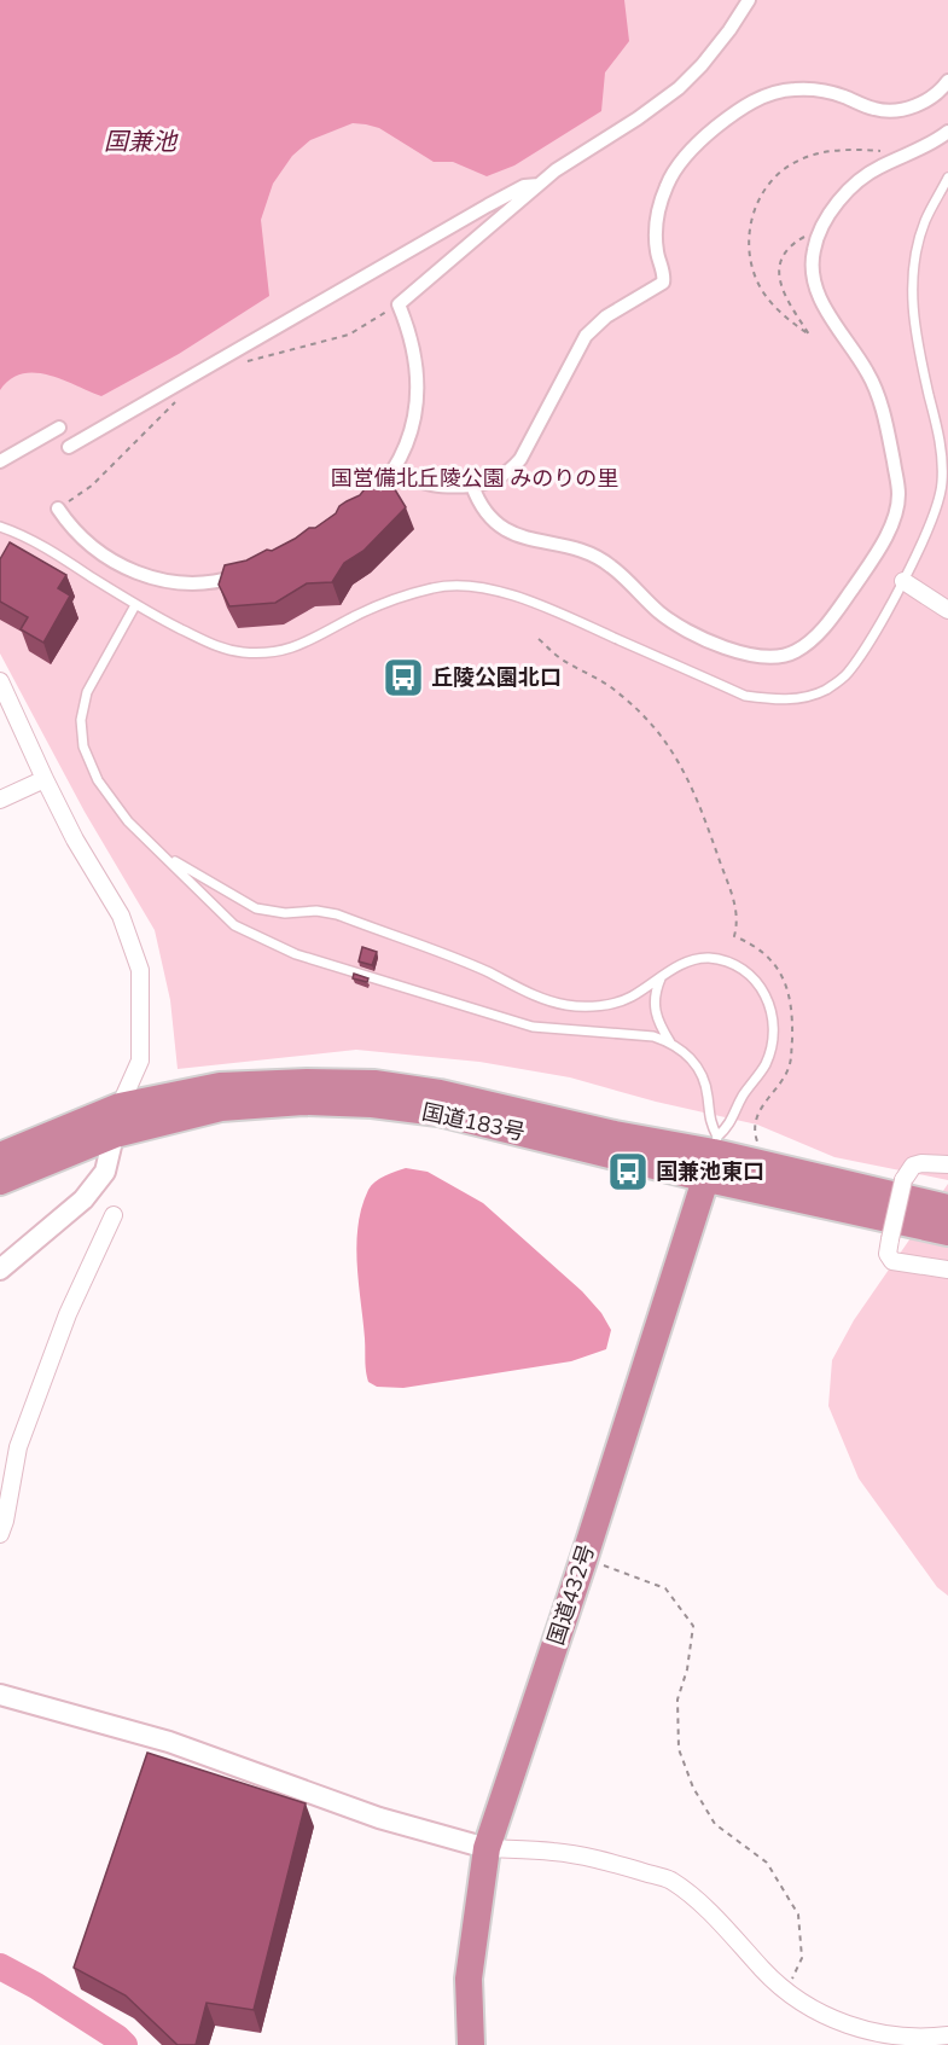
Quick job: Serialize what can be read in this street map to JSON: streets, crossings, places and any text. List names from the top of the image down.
{
  "streets": {
    "highway": ["国道183号", "国道432号"]
  },
  "crossings": [
    ["国道183号", "国道432号"]
  ],
  "water": ["国兼池"],
  "parks": ["国営備北丘陵公園 みのりの里"],
  "places": {
    "bus stop": ["丘陵公園北口", "国兼池東口"]
  }
}
